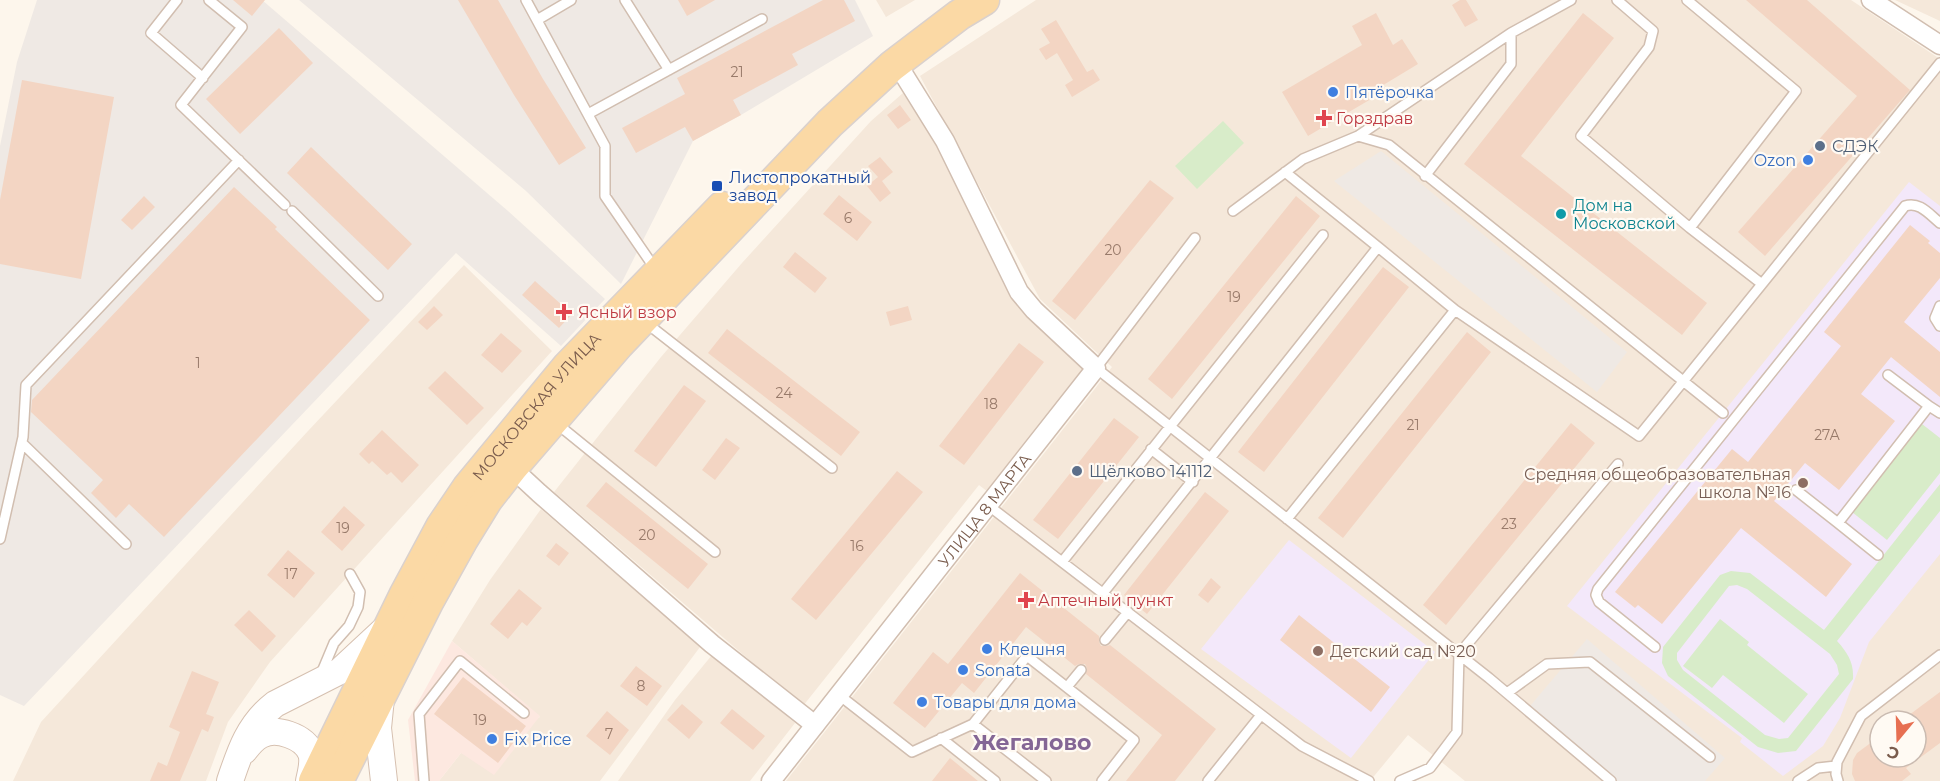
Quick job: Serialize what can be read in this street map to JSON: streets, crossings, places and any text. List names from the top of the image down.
{
  "streets": {
    "main road": ["МОСКОВСКАЯ УЛИЦА"],
    "street": ["УЛИЦА 8 МАРТА"]
  },
  "districts": ["Жегалово"],
  "places": {
    "other": [
      "Пятёрочка",
      "СДЭК",
      "Ozon",
      "Дом на Московской",
      "Щёлково 141112",
      "Средняя общеобразовательная школа №16",
      "Клешня",
      "Детский сад №20",
      "Sonata",
      "Товары для дома",
      "Fix Price"
    ],
    "health": ["Горздрав", "Ясный взор", "Аптечный пункт"],
    "transit": ["Листопрокатный завод"]
  },
  "house_numbers": [
    "21",
    "6",
    "20",
    "19",
    "1",
    "24",
    "18",
    "21",
    "27А",
    "23",
    "19",
    "20",
    "16",
    "17",
    "8",
    "19",
    "7"
  ],
  "north": "bottom"
}
